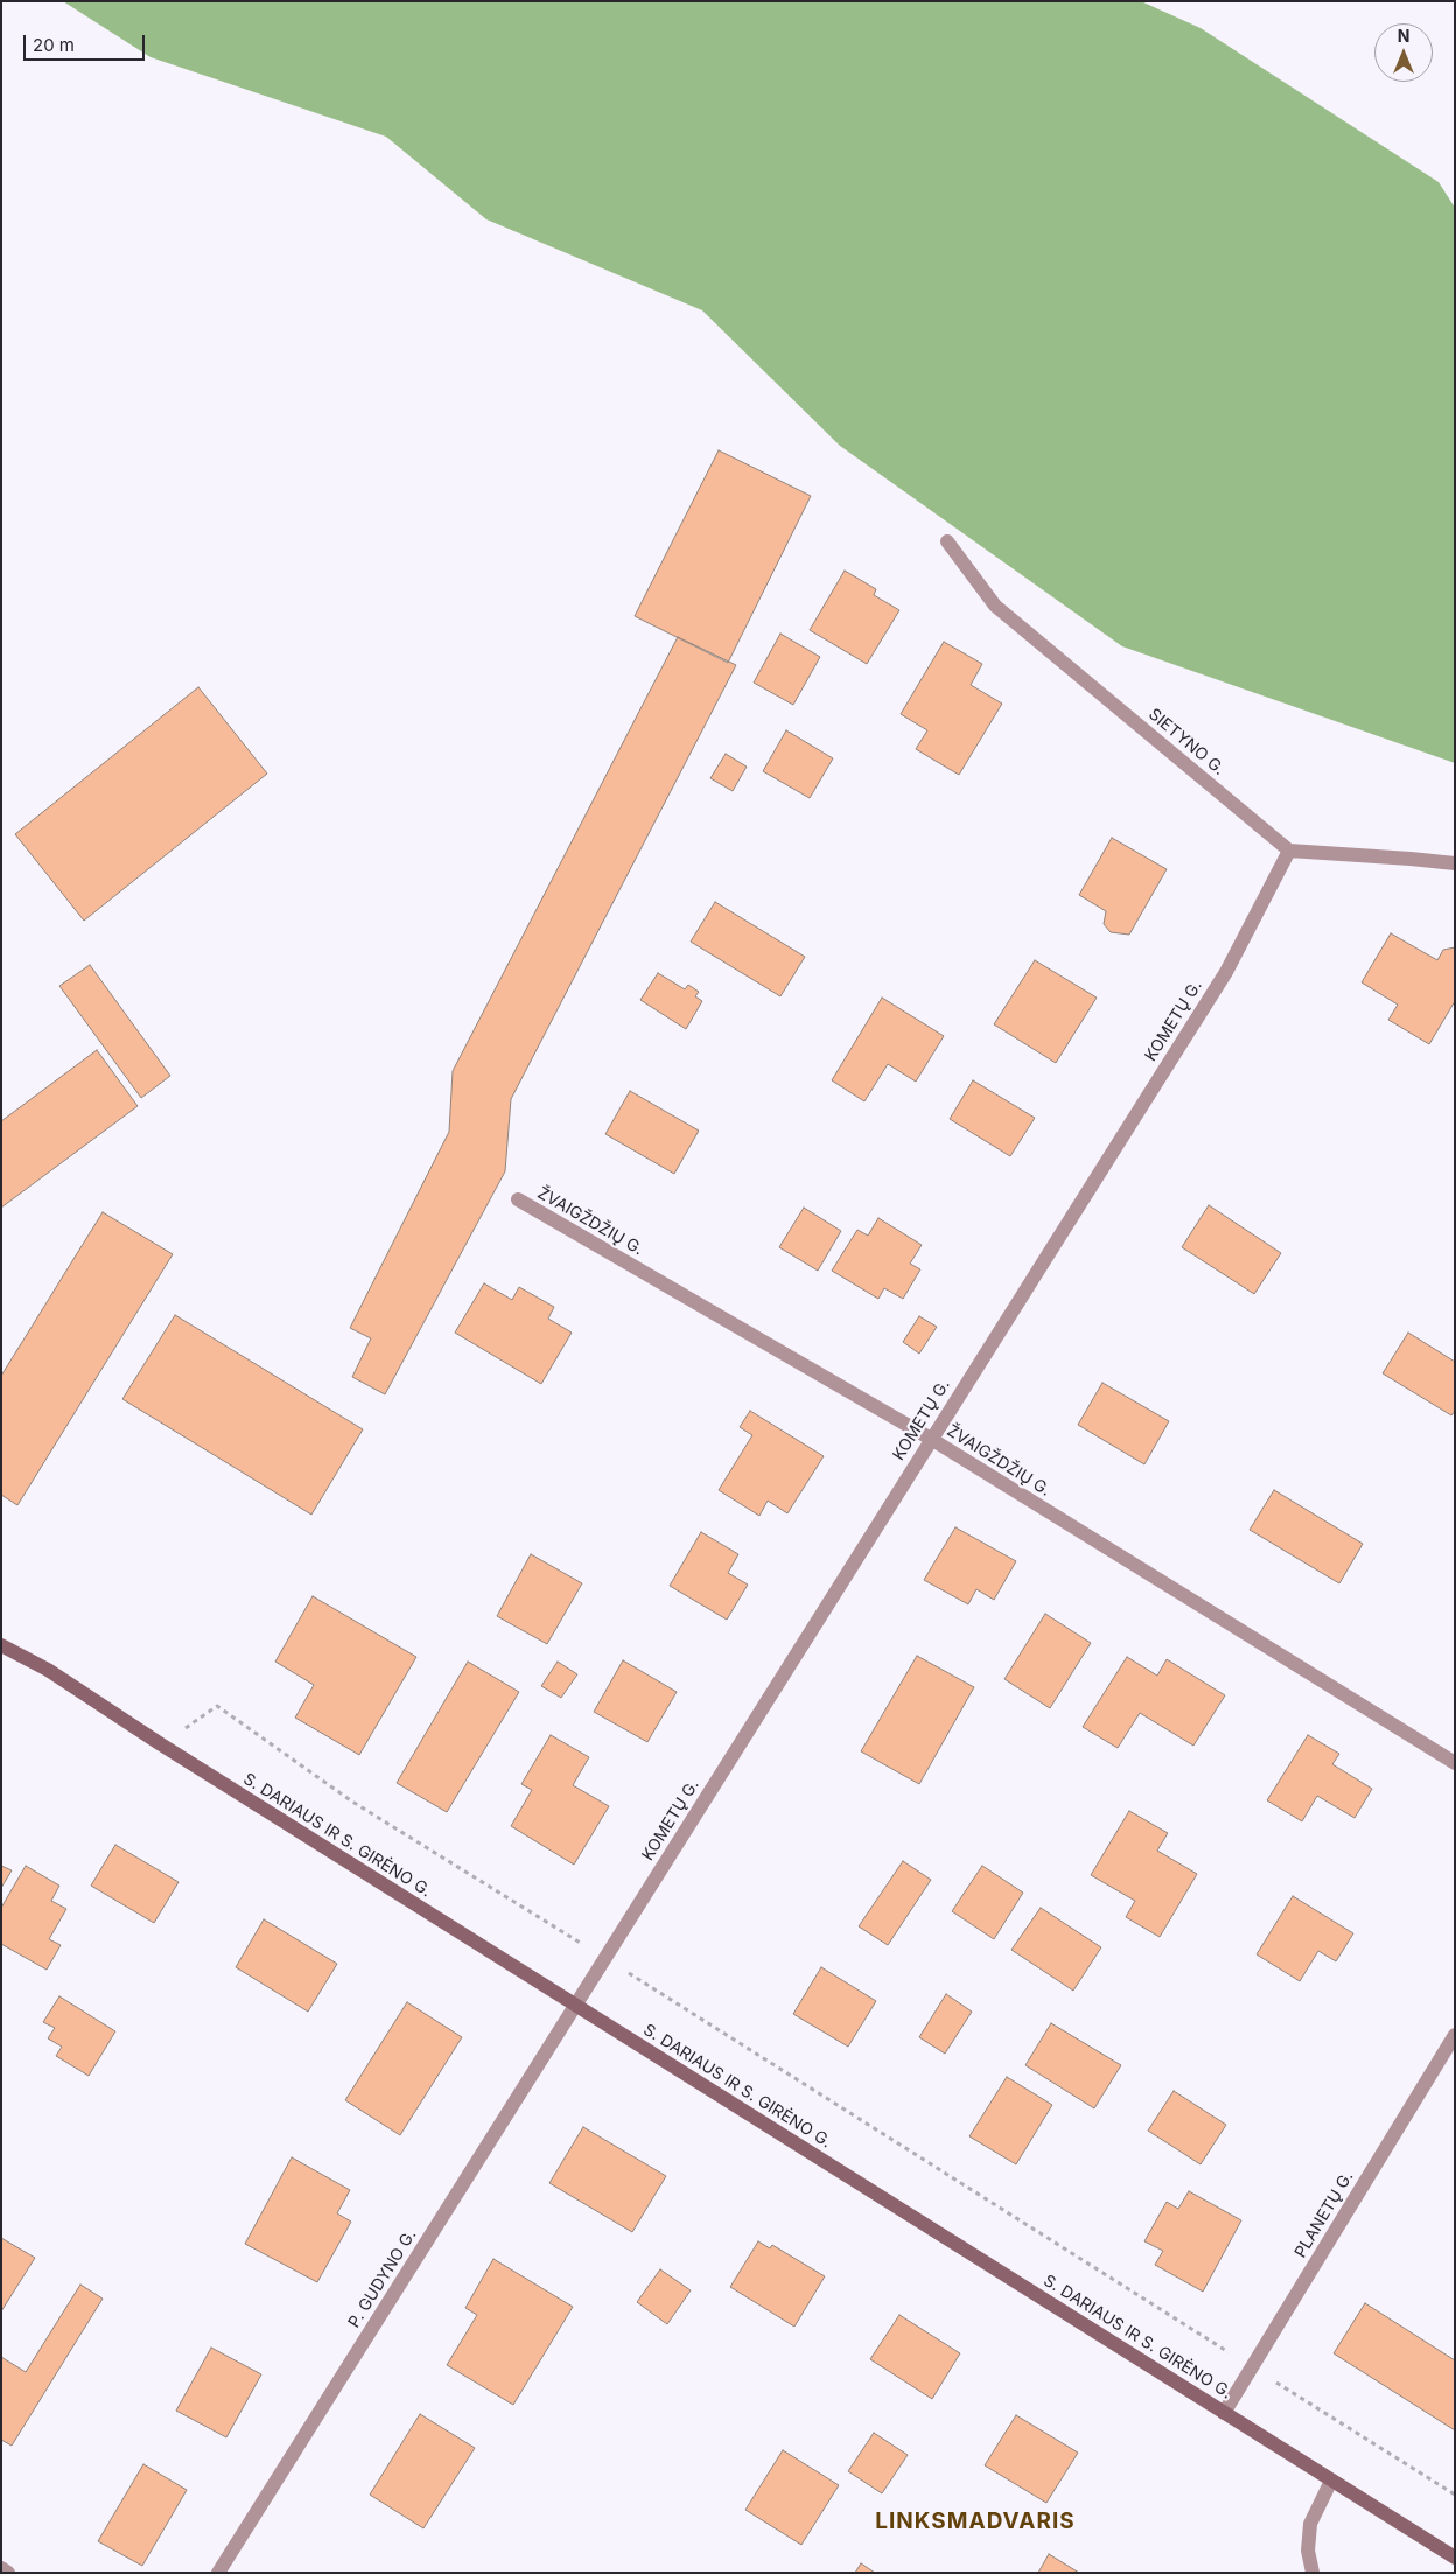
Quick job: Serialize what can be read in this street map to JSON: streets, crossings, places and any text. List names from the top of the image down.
{
  "streets": {
    "street": [
      "SIETYNO G.",
      "KOMETŲ G.",
      "ŽVAIGŽDŽIŲ G.",
      "S. DARIAUS IR S. GIRĖNO G.",
      "PLANETŲ G.",
      "P. GUDYNO G."
    ]
  },
  "crossings": [
    ["SIETYNO G.", "KOMETŲ G."],
    ["KOMETŲ G.", "ŽVAIGŽDŽIŲ G."],
    ["KOMETŲ G.", "S. DARIAUS IR S. GIRĖNO G."],
    ["KOMETŲ G.", "P. GUDYNO G."],
    ["S. DARIAUS IR S. GIRĖNO G.", "PLANETŲ G."],
    ["S. DARIAUS IR S. GIRĖNO G.", "P. GUDYNO G."]
  ],
  "districts": ["LINKSMADVARIS"],
  "scale_bar": "20 m",
  "north": "top"
}
